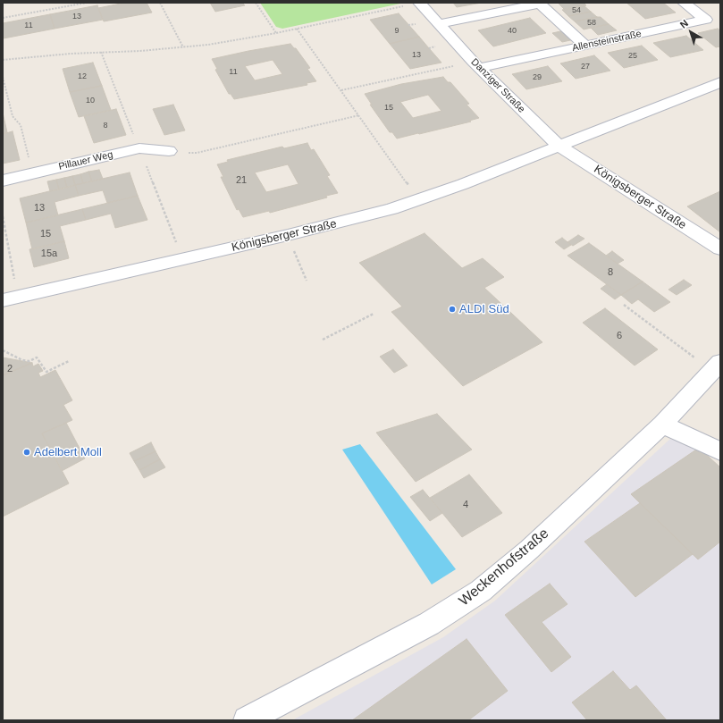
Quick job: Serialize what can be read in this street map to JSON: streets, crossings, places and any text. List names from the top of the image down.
{
  "streets": {
    "street": [
      "Allensteinstraße",
      "Danziger Straße",
      "Pillauer Weg",
      "Königsberger Straße",
      "Weckenhofstraße"
    ]
  },
  "crossings": [
    ["Allensteinstraße", "Danziger Straße"],
    ["Danziger Straße", "Königsberger Straße"]
  ],
  "places": ["ALDI Süd", "Adelbert Moll"],
  "house_numbers": [
    "54",
    "13",
    "58",
    "11",
    "9",
    "40",
    "13",
    "25",
    "27",
    "11",
    "12",
    "29",
    "10",
    "15",
    "8",
    "21",
    "13",
    "15",
    "15a",
    "8",
    "6",
    "2",
    "4"
  ],
  "north": "top left"
}
